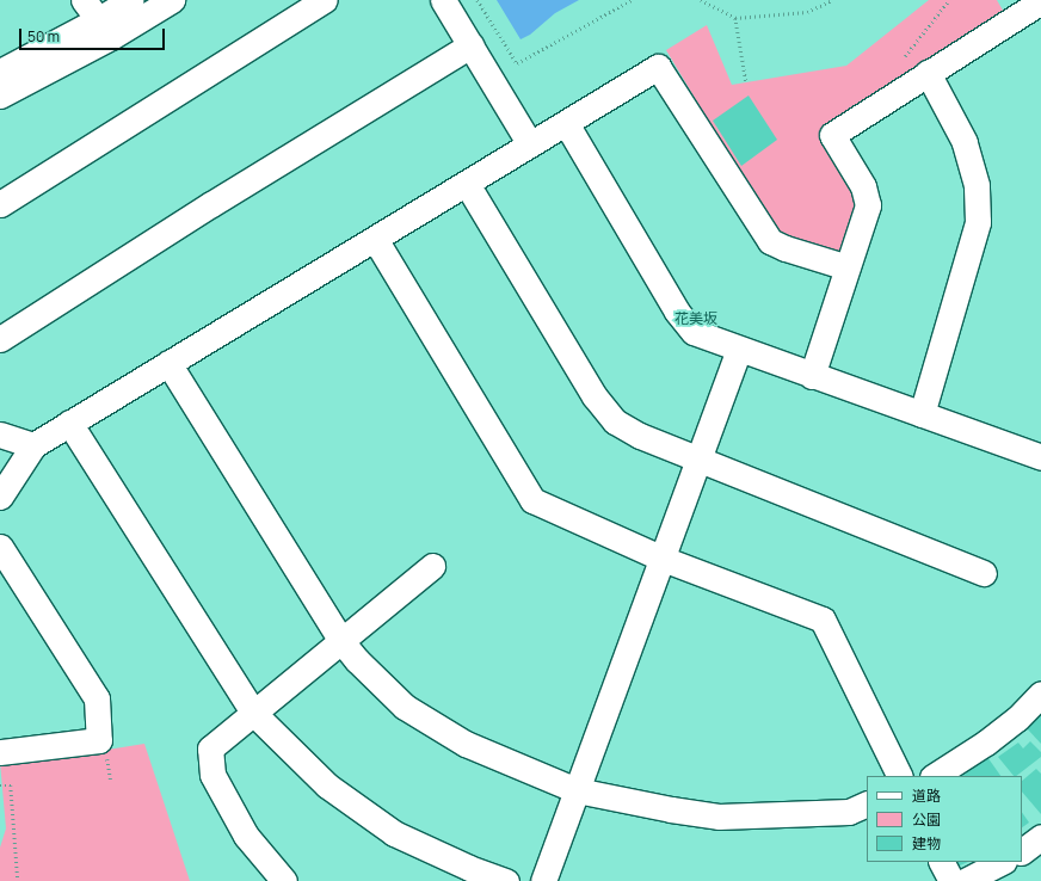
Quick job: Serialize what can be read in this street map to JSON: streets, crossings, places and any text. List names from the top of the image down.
{
  "districts": ["花美坂"],
  "legend": ["道路", "公園", "建物"],
  "scale_bar": "50 m"
}
